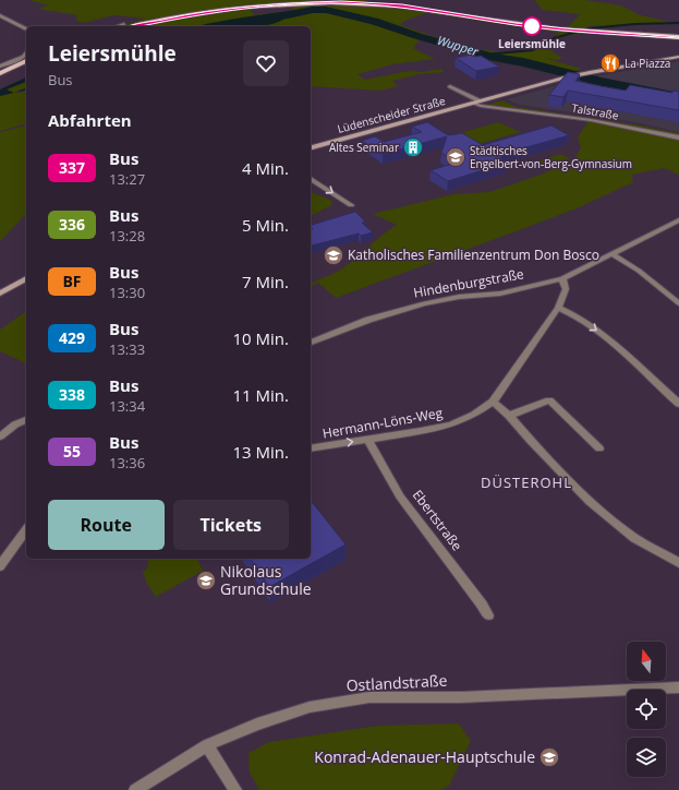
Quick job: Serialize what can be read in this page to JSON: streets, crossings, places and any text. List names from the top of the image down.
{
  "streets": {
    "main road": ["Lüdenscheider Straße"],
    "street": [
      "Talstraße",
      "Hindenburgstraße",
      "Hermann-Löns-Weg",
      "Ebertstraße",
      "Ostlandstraße"
    ]
  },
  "crossings": [
    ["Talstraße", "Lüdenscheider Straße"],
    ["Hindenburgstraße", "Hermann-Löns-Weg"],
    ["Hermann-Löns-Weg", "Ebertstraße"]
  ],
  "districts": ["DÜSTEROHL"],
  "water": ["Wupper"],
  "places": {
    "other": ["Leiersmühle"],
    "restaurant": ["La Piazza"],
    "building": ["Altes Seminar"],
    "school or university": [
      "Städtisches Engelbert-von-Berg-Gymnasium",
      "Katholisches Familienzentrum Don Bosco",
      "Nikolaus Grundschule",
      "Konrad-Adenauer-Hauptschule"
    ]
  },
  "lines": ["bus line 337"],
  "north": "top",
  "page": {
    "heading": [
      ["Leiersmühle", "Bus"],
      "Abfahrten"
    ],
    "list": [
      {
        "mark": "337",
        "name": "Bus",
        "note": "13:27",
        "value": "4 Min."
      },
      {
        "mark": "336",
        "name": "Bus",
        "note": "13:28",
        "value": "5 Min."
      },
      {
        "mark": "BF",
        "name": "Bus",
        "note": "13:30",
        "value": "7 Min."
      },
      {
        "mark": "429",
        "name": "Bus",
        "note": "13:33",
        "value": "10 Min."
      },
      {
        "mark": "338",
        "name": "Bus",
        "note": "13:34",
        "value": "11 Min."
      },
      {
        "mark": "55",
        "name": "Bus",
        "note": "13:36",
        "value": "13 Min."
      }
    ],
    "buttons": ["Route", "Tickets"]
  }
}
